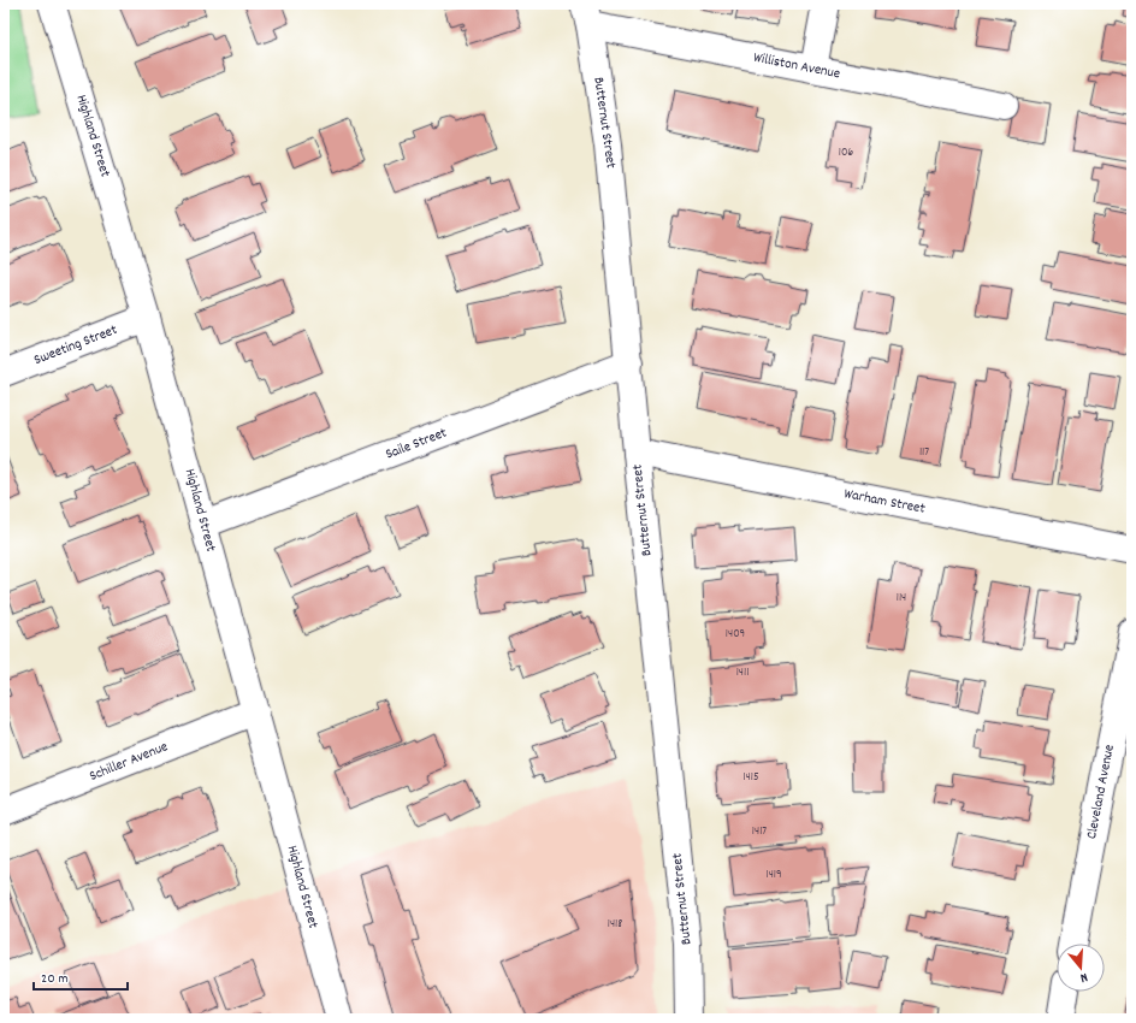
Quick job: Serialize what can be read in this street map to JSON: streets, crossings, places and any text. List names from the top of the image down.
{
  "streets": {
    "street": [
      "Williston Avenue",
      "Butternut Street",
      "Highland Street",
      "Sweeting Street",
      "Saile Street",
      "Warham Street",
      "Schiller Avenue",
      "Cleveland Avenue"
    ]
  },
  "crossings": [
    ["Williston Avenue", "Butternut Street"],
    ["Butternut Street", "Saile Street"],
    ["Butternut Street", "Warham Street"],
    ["Highland Street", "Sweeting Street"],
    ["Highland Street", "Saile Street"],
    ["Highland Street", "Schiller Avenue"]
  ],
  "house_numbers": [
    "106",
    "117",
    "114",
    "1409",
    "1411",
    "1415",
    "1417",
    "1419",
    "1418"
  ],
  "scale_bar": "20 m",
  "north": "bottom"
}
